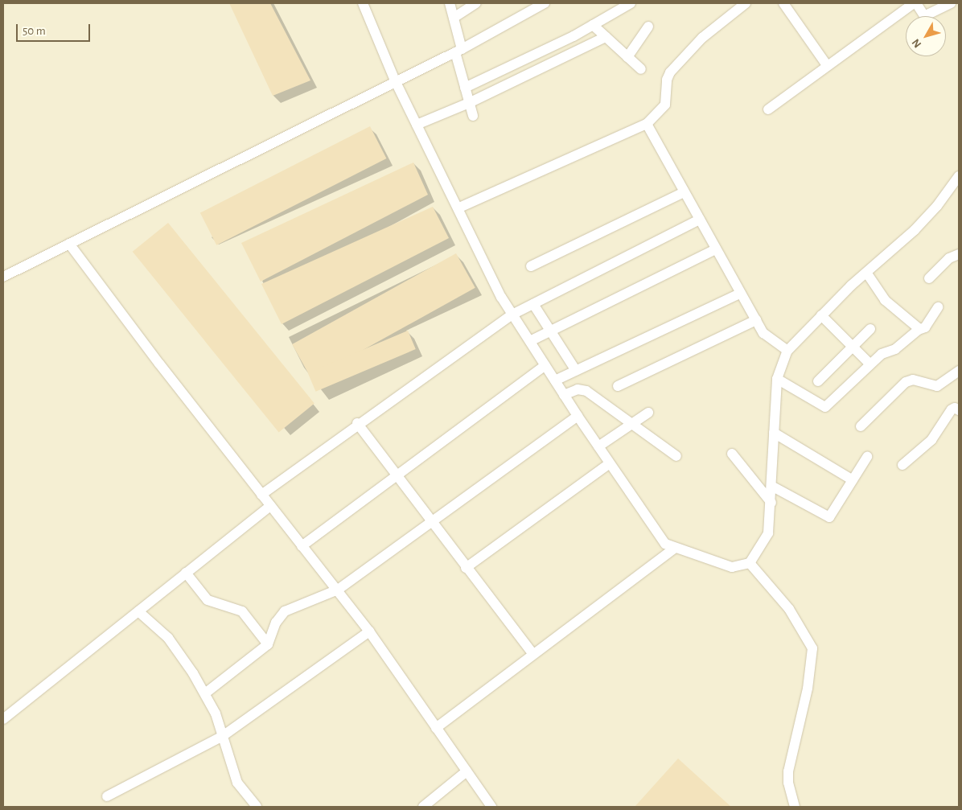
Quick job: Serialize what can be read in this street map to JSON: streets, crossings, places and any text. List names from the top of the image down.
{
  "scale_bar": "50 m",
  "north": "bottom left"
}
